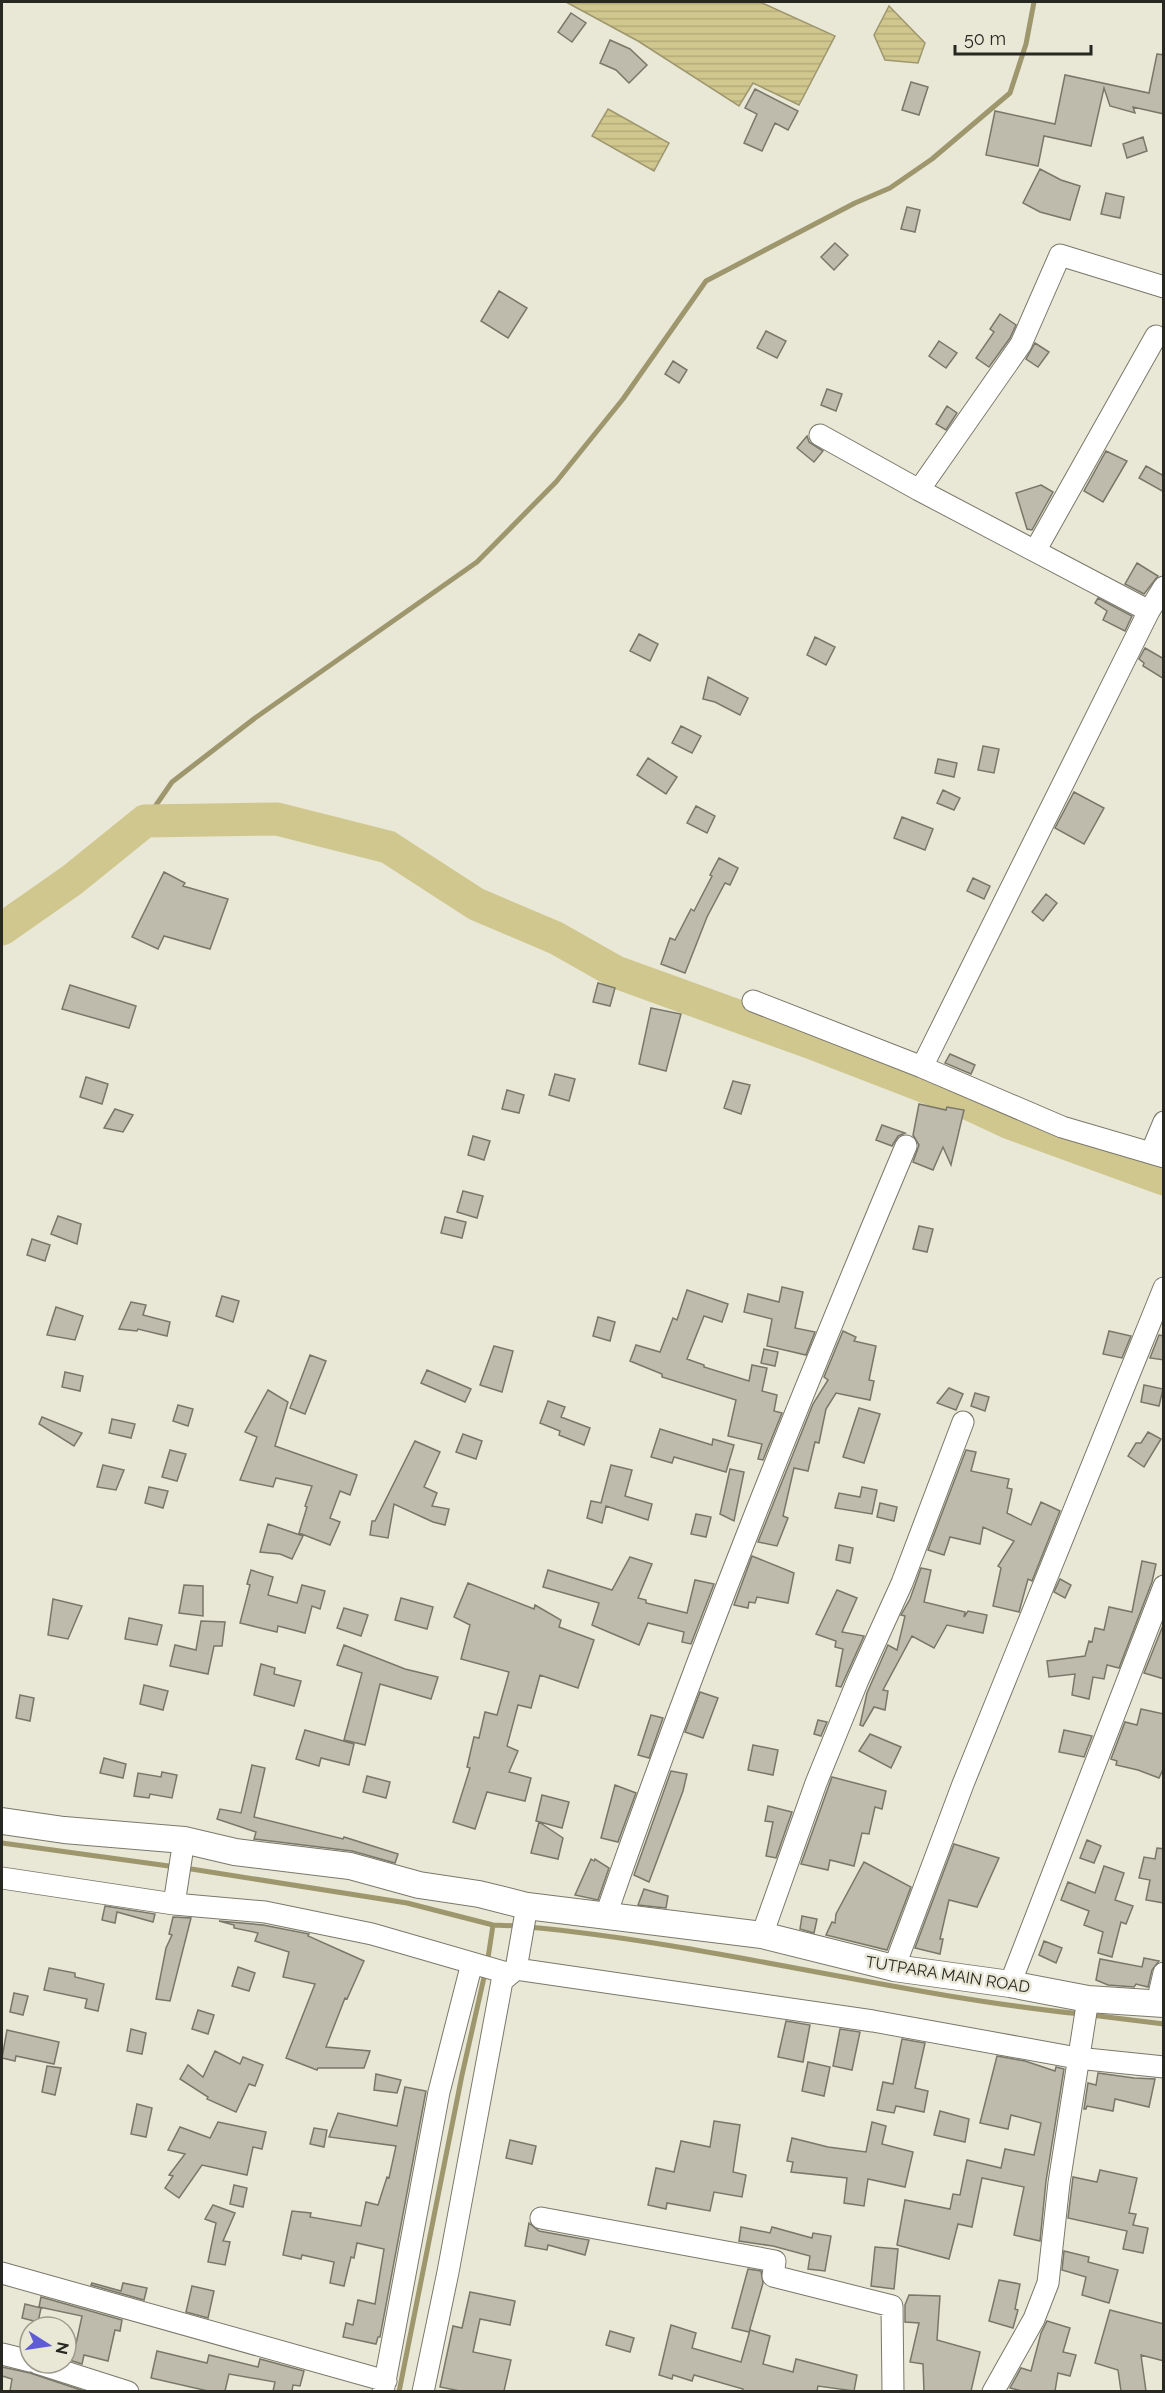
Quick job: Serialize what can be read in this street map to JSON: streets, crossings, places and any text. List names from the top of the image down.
{
  "streets": {
    "street": ["TUTPARA MAIN ROAD"]
  },
  "scale_bar": "50 m",
  "north": "right"
}
